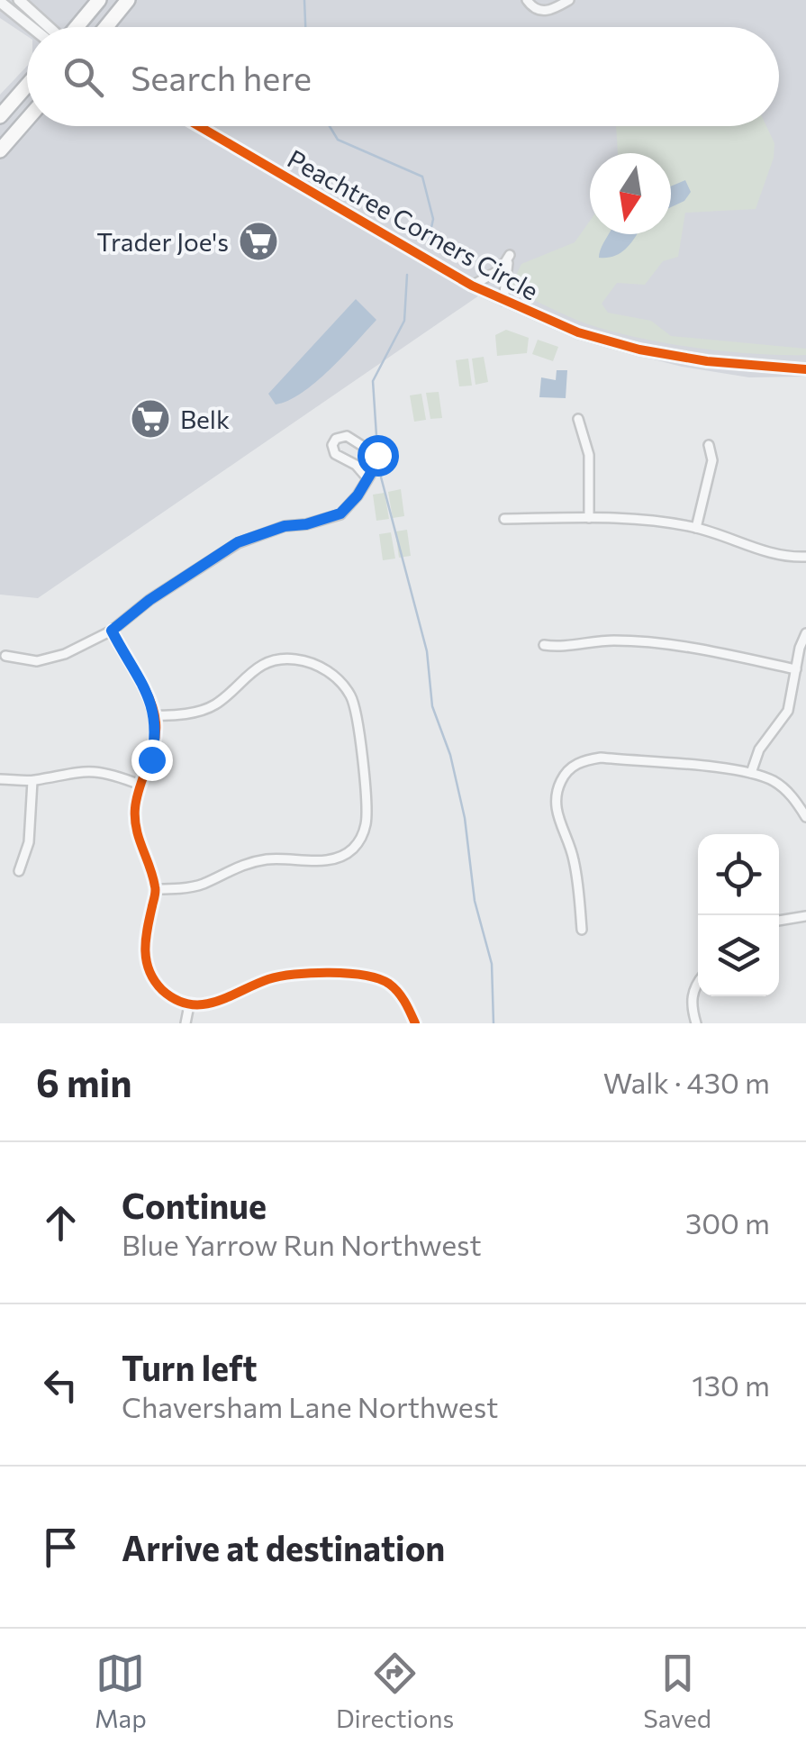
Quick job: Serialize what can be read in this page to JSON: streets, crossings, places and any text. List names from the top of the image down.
{
  "streets": {
    "street": ["Peachtree Corners Circle"]
  },
  "places": {
    "supermarket": ["Trader Joe's", "Belk"]
  },
  "north": "bottom",
  "page": {
    "search": "Search here",
    "heading": ["6 min", "Walk · 430 m"],
    "list": [
      ["Continue", "Blue Yarrow Run Northwest", "300 m"],
      ["Turn left", "Chaversham Lane Northwest", "130 m"],
      "Arrive at destination"
    ],
    "nav": ["Map", "Directions", "Saved"]
  }
}
